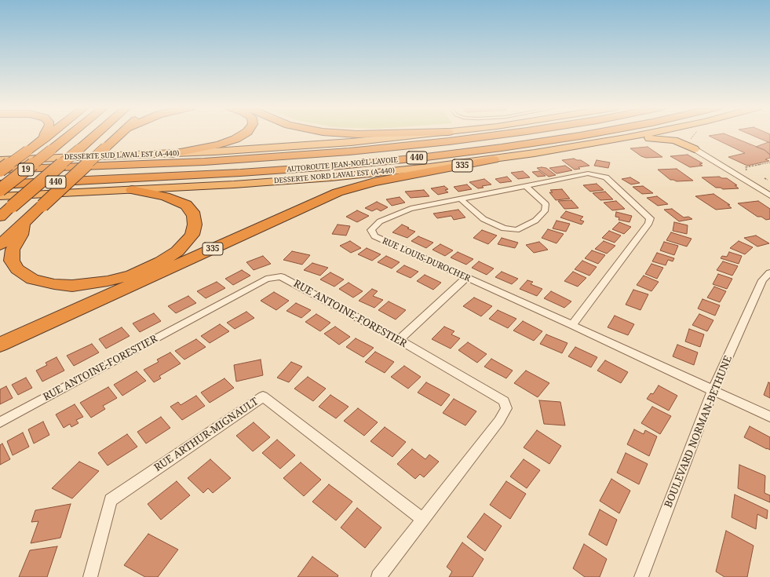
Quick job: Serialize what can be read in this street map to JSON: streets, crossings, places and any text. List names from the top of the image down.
{
  "streets": {
    "highway": [
      "DESSERTE SUD LAVAL EST (A-440)",
      "440",
      "AUTOROUTE JEAN-NOËL-LAVOIE",
      "335",
      "19",
      "DESSERTE NORD LAVAL EST (A-440)"
    ],
    "street": [
      "RUE LOUIS-DUROCHER",
      "RUE ANTOINE-FORESTIER",
      "BOULEVARD NORMAN-BETHUNE",
      "RUE ARTHUR-MIGNAULT"
    ]
  },
  "crossings": [
    ["335", "DESSERTE NORD LAVAL EST (A-440)"],
    ["RUE LOUIS-DUROCHER", "BOULEVARD NORMAN-BETHUNE"],
    ["RUE ANTOINE-FORESTIER", "RUE ARTHUR-MIGNAULT"]
  ]
}
